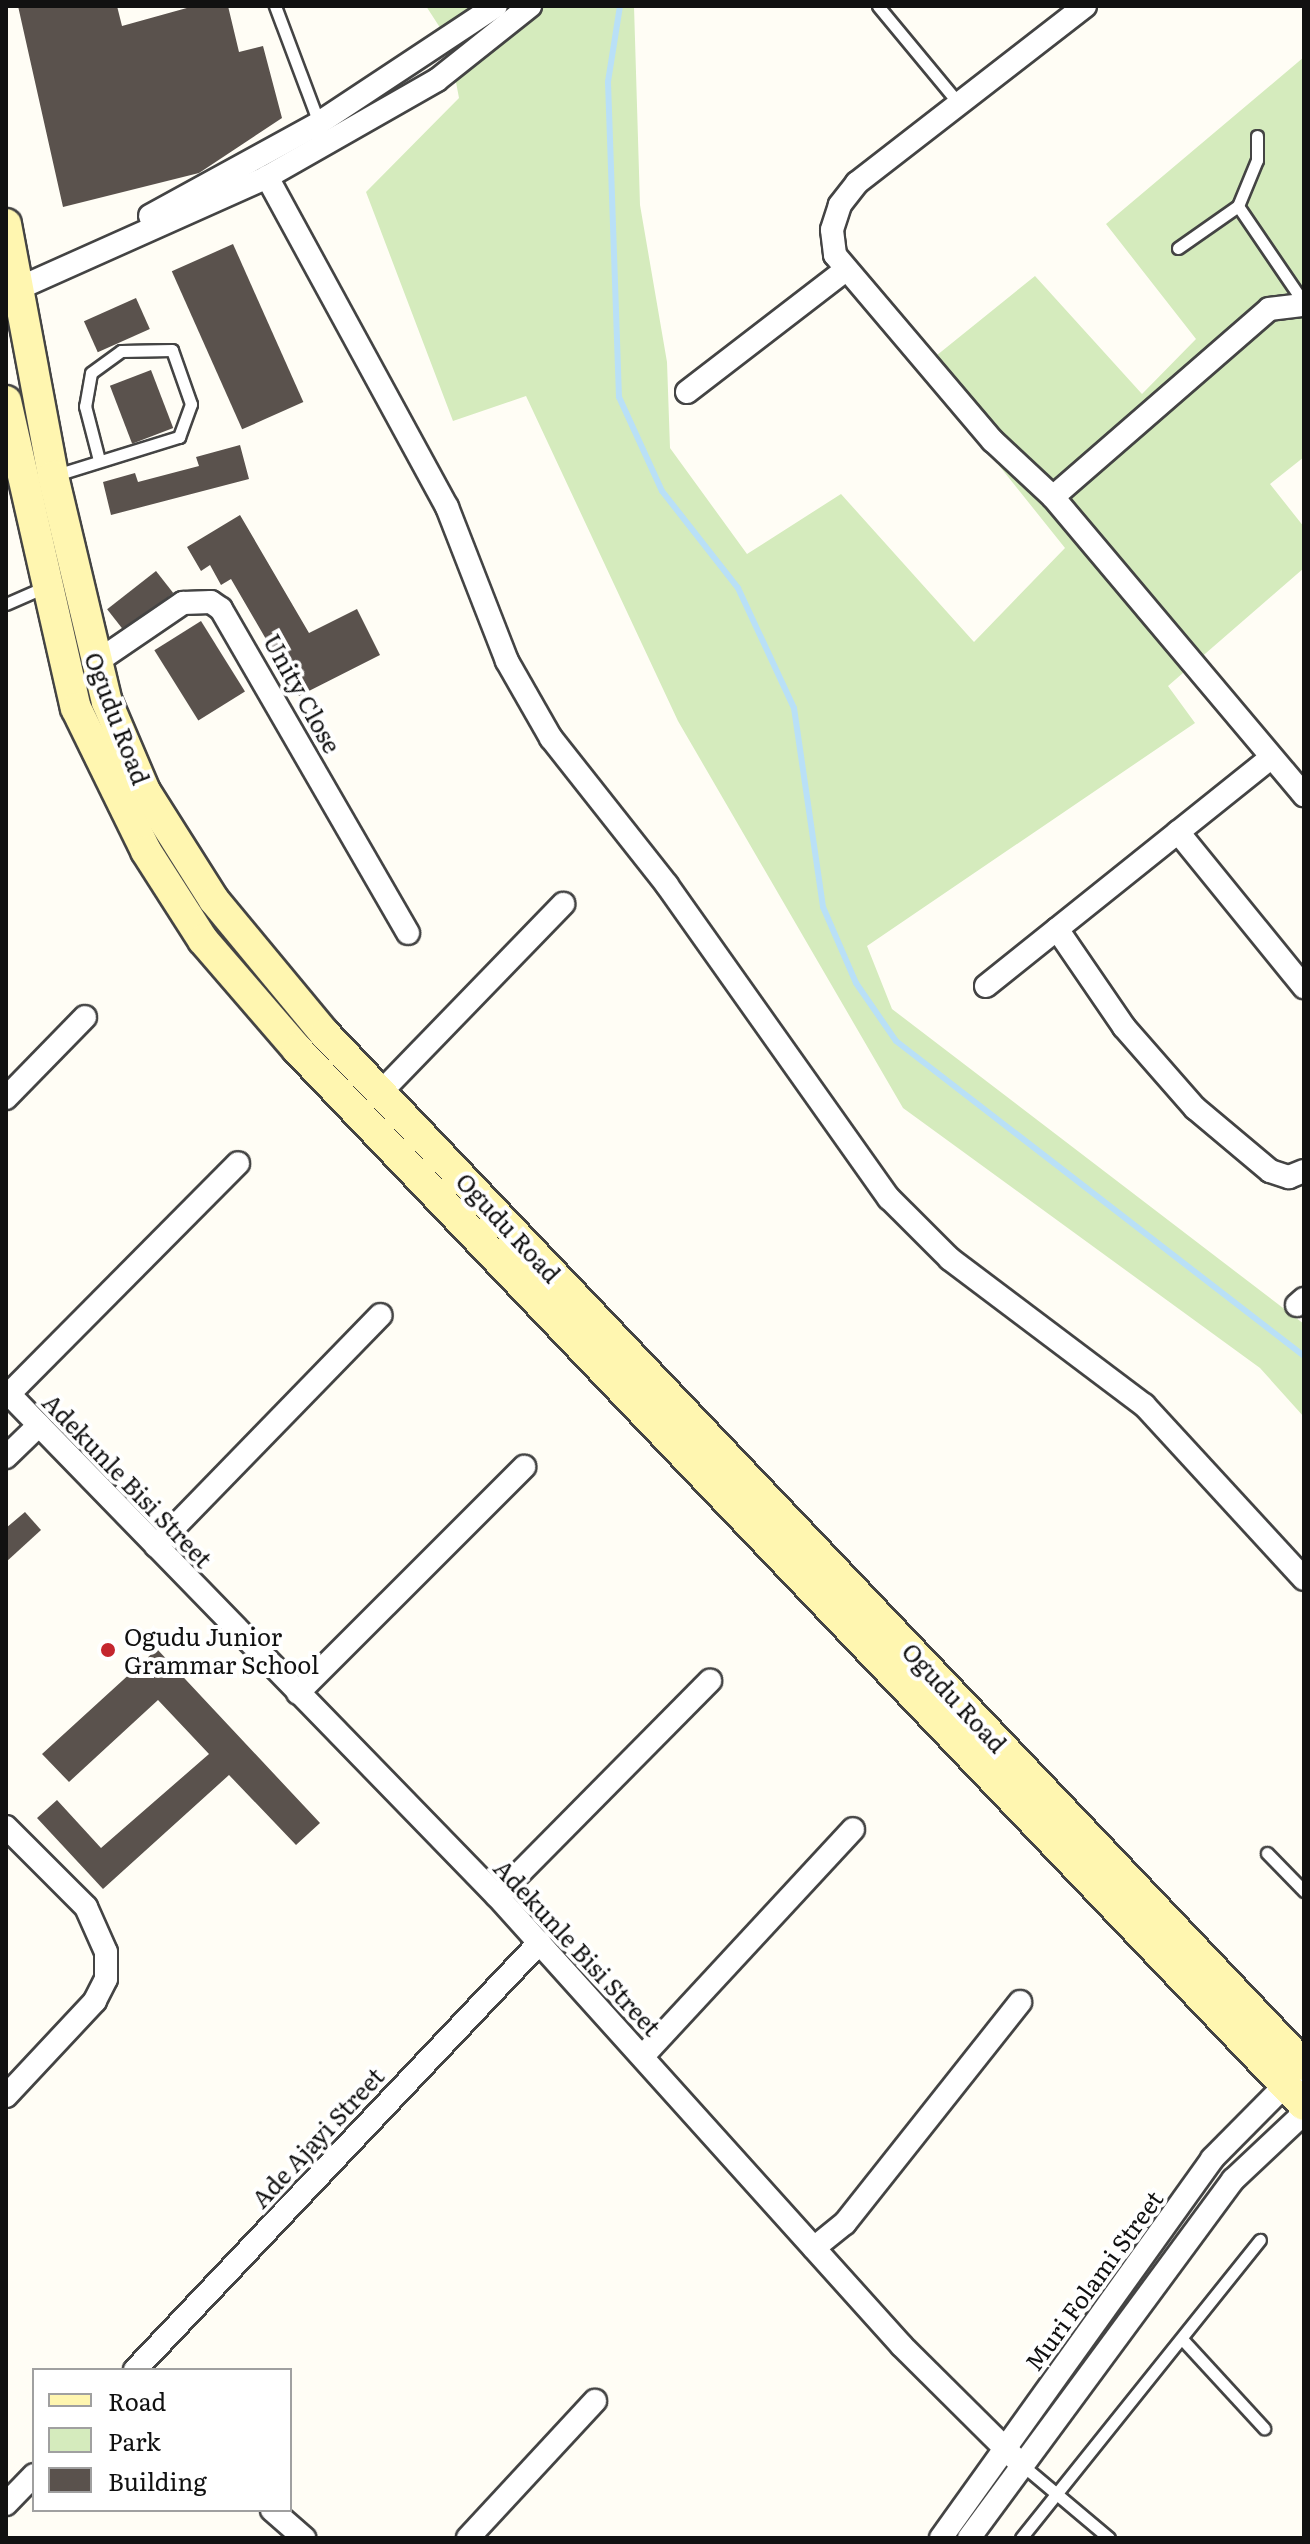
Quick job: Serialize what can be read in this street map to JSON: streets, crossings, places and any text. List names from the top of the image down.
{
  "streets": {
    "main road": ["Ogudu Road"],
    "street": [
      "Unity Close",
      "Adekunle Bisi Street",
      "Ade Ajayi Street",
      "Muri Folami Street"
    ]
  },
  "crossings": [
    ["Unity Close", "Ogudu Road"],
    ["Ogudu Road", "Muri Folami Street"],
    ["Adekunle Bisi Street", "Ade Ajayi Street"],
    ["Adekunle Bisi Street", "Muri Folami Street"]
  ],
  "places": ["Ogudu Junior Grammar School"],
  "legend": ["Road", "Park", "Building"]
}
